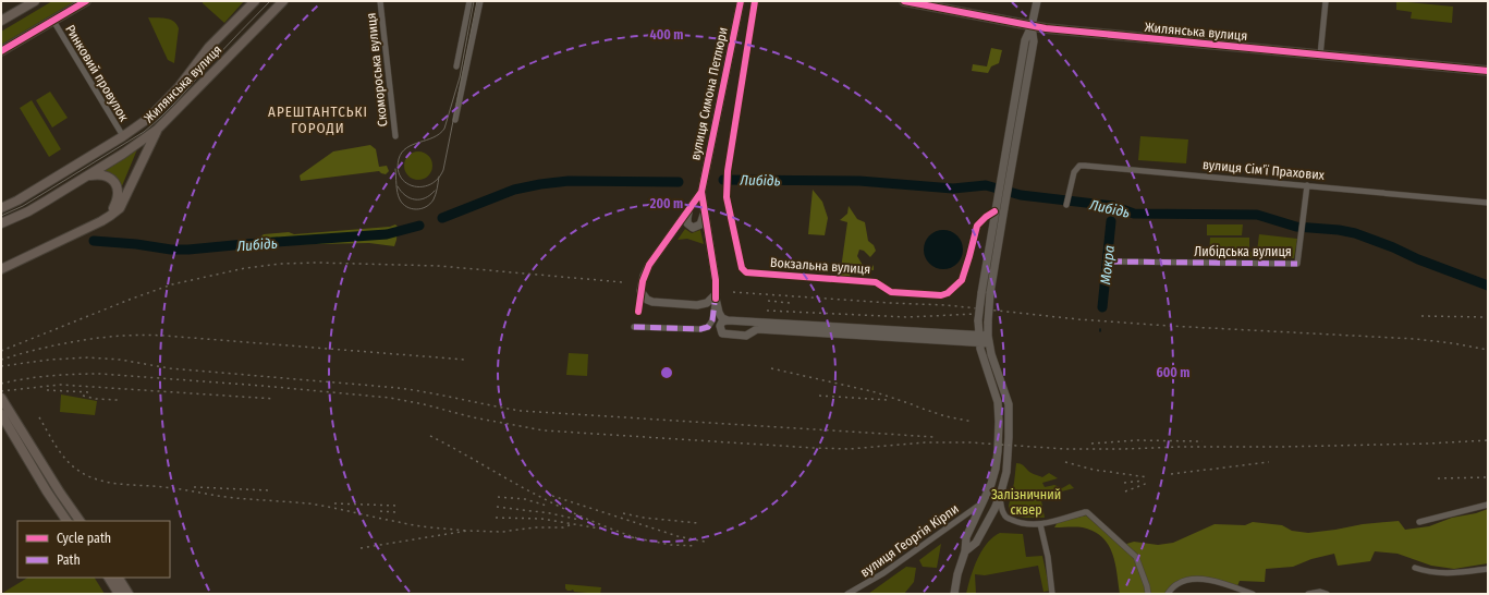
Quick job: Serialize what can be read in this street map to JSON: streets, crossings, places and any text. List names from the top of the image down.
{
  "streets": {
    "main road": ["Жилянська вулиця", "вулиця Симона Петлюри"],
    "street": [
      "Скомороська вулиця",
      "Ринковий провулок",
      "вулиця Сімʼї Прахових",
      "Либідська вулиця",
      "Вокзальна вулиця",
      "вулиця Георгія Кірпи"
    ]
  },
  "crossings": [
    ["Жилянська вулиця", "Ринковий провулок"],
    ["вулиця Симона Петлюри", "Вокзальна вулиця"],
    ["вулиця Сімʼї Прахових", "Либідська вулиця"]
  ],
  "districts": ["АРЕШТАНТСЬКІ ГОРОДИ"],
  "water": ["Либідь", "Мокра"],
  "parks": ["Залізничний сквер"],
  "legend": ["Cycle path", "Path"],
  "rings": ["400 m", "200 m", "600 m"]
}
